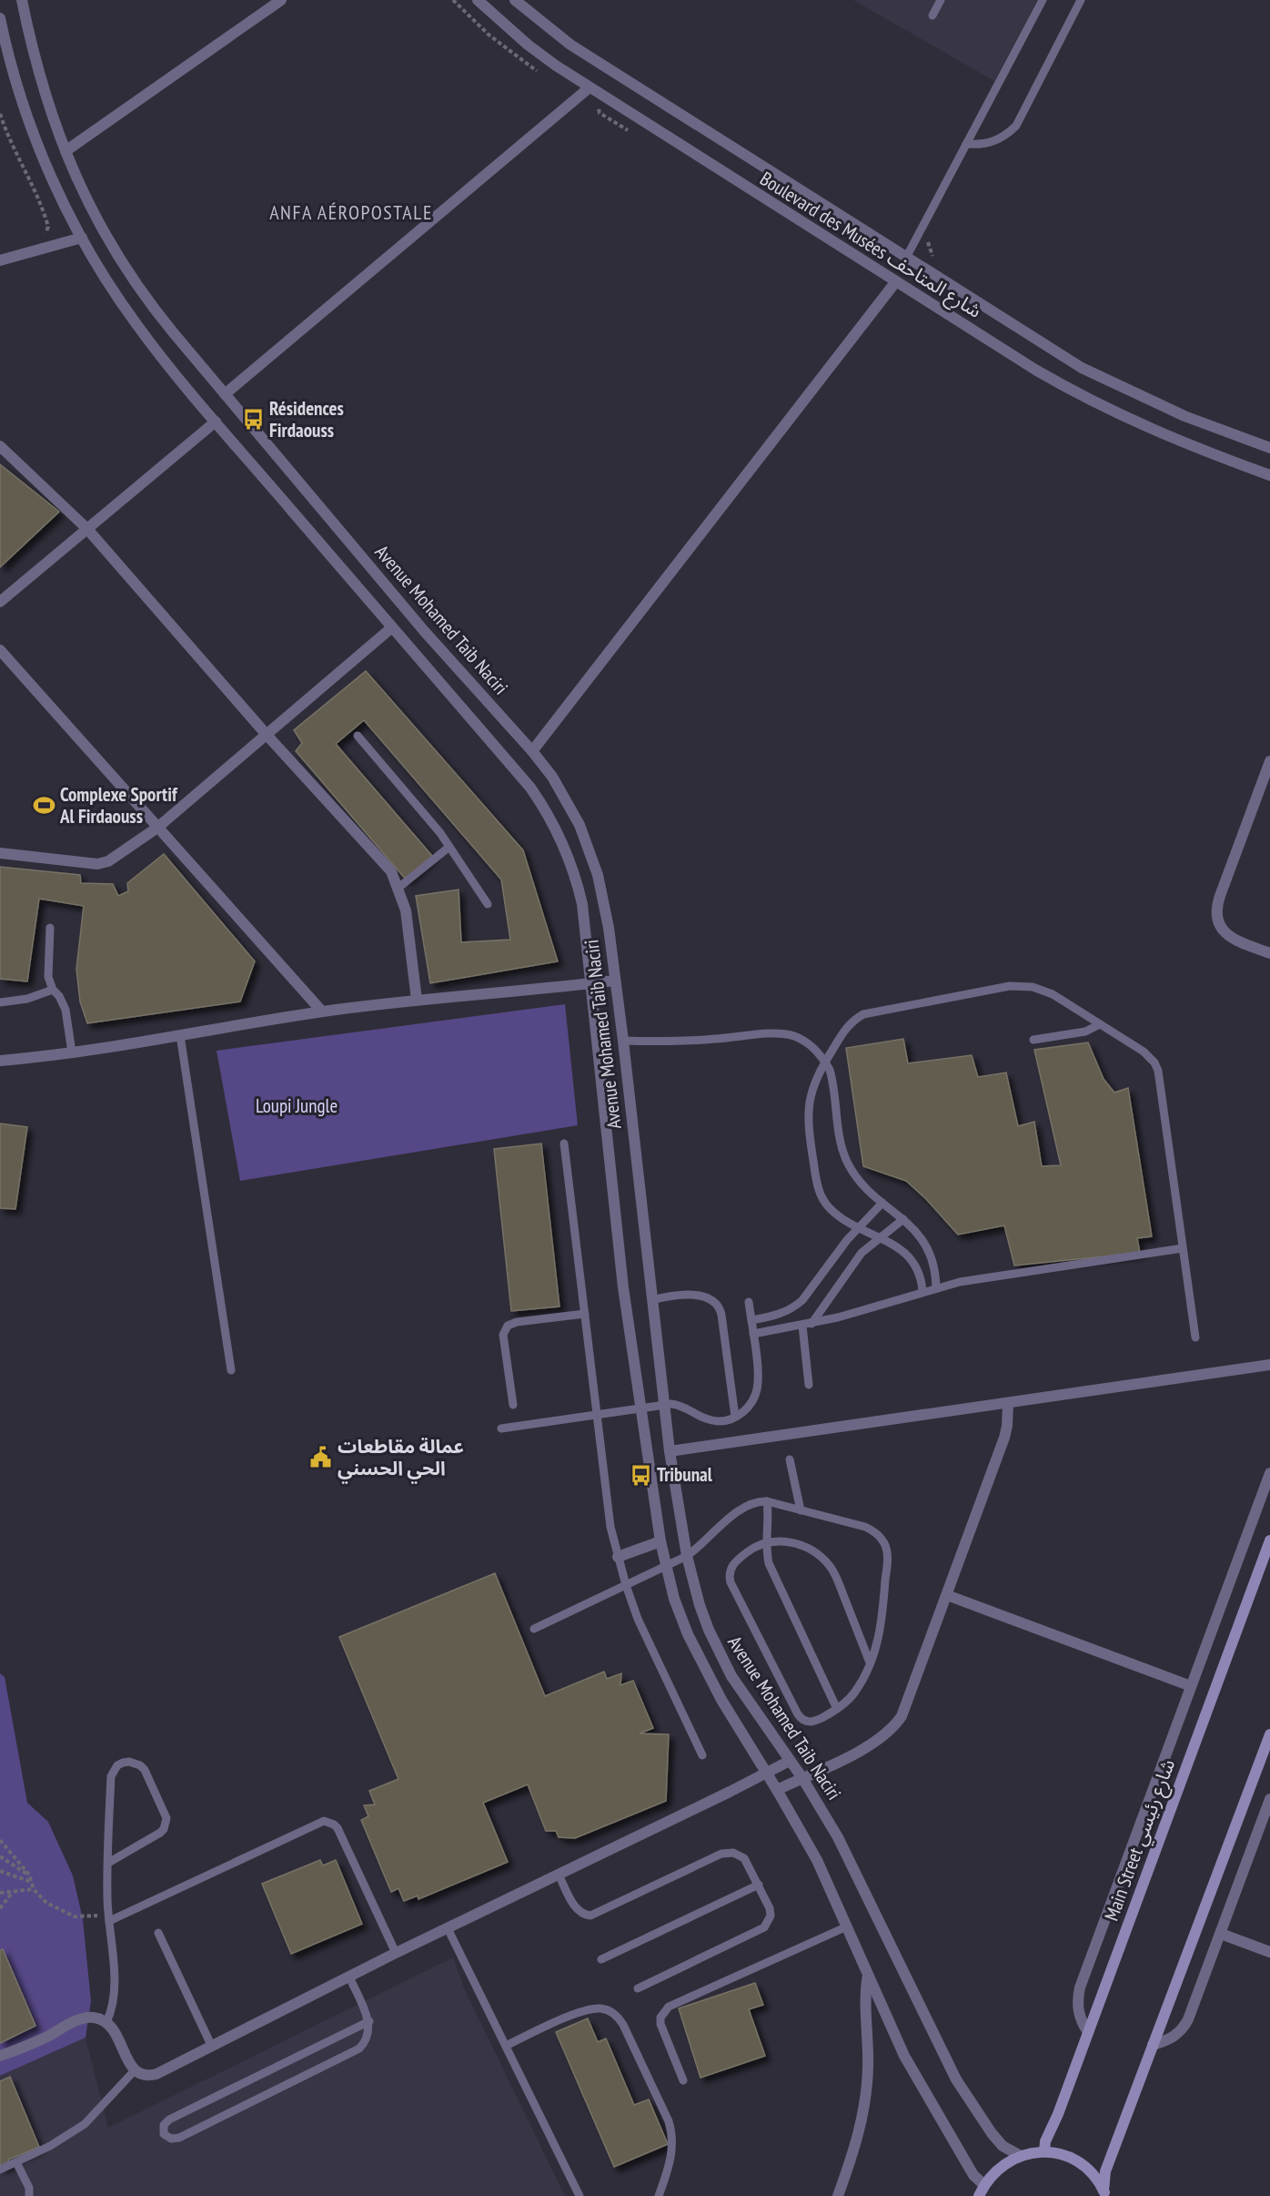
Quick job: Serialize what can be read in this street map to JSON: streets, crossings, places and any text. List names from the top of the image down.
{
  "streets": {
    "main road": ["Main Street شارع رئيسي"],
    "street": ["Boulevard des Musées شارع المتاحف", "Avenue Mohamed Taib Naciri"]
  },
  "districts": ["ANFA AÉROPOSTALE"],
  "parks": ["Loupi Jungle"],
  "places": {
    "bus stop": ["Résidences Firdaouss", "Tribunal"],
    "sports": ["Complexe Sportif Al Firdaouss"],
    "public building": ["عمالة مقاطعات الحي الحسني"]
  }
}
